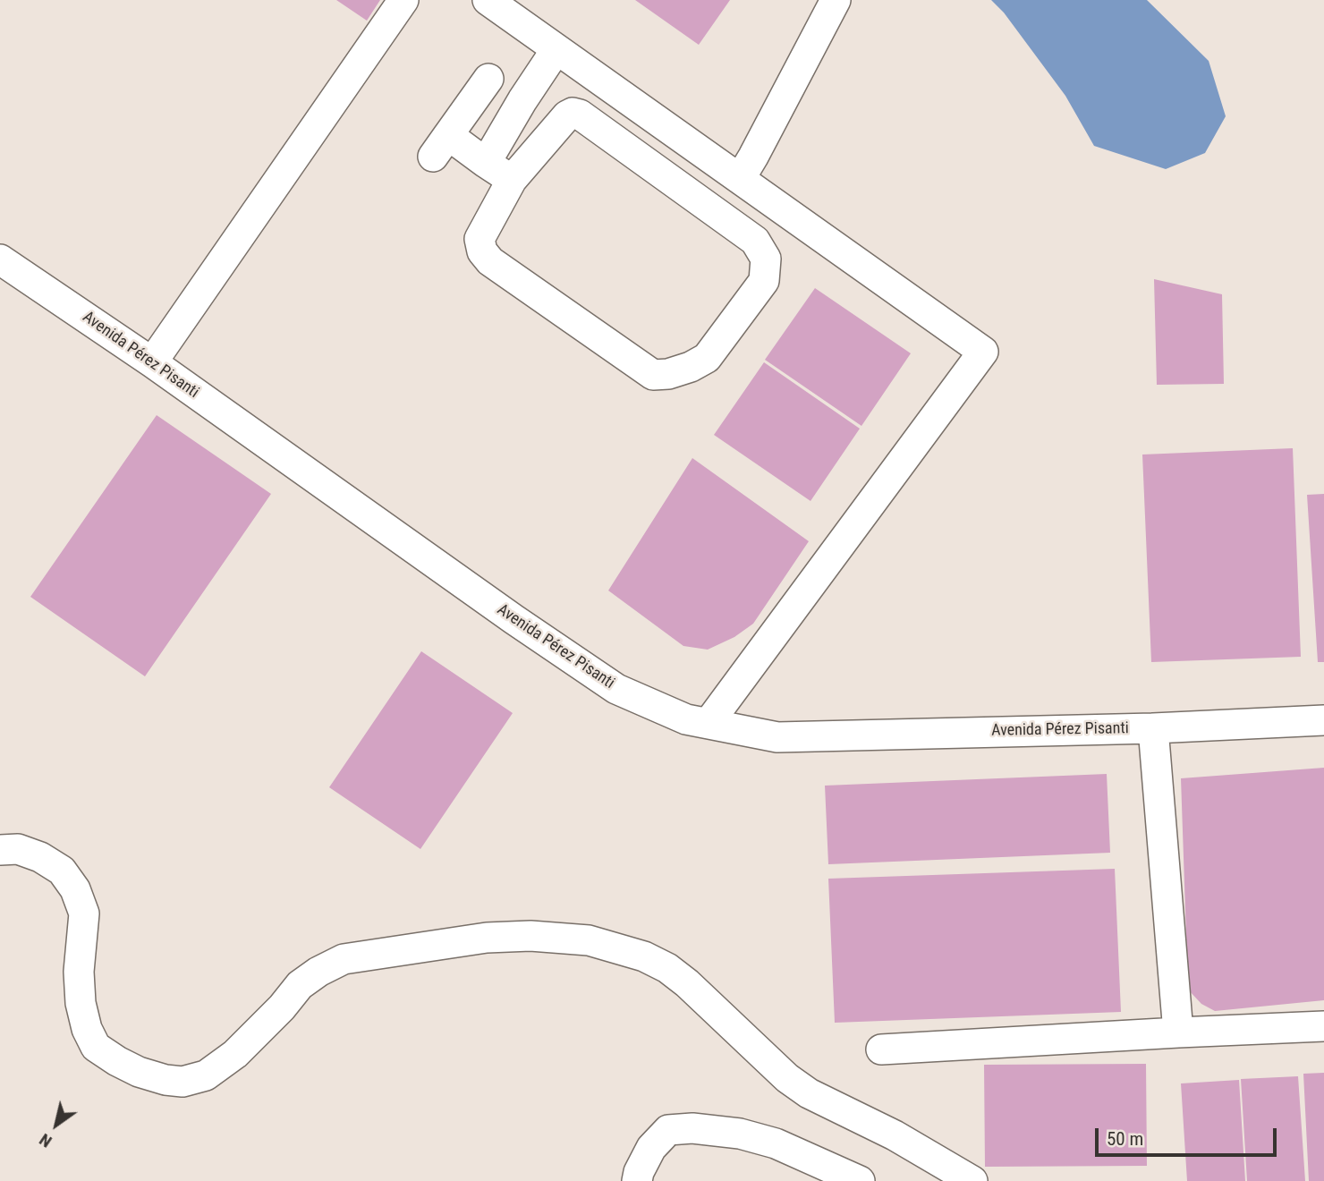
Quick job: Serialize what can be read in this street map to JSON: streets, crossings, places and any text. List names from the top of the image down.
{
  "streets": {
    "street": ["Avenida Pérez Pisanti"]
  },
  "scale_bar": "50 m",
  "north": "bottom left"
}
